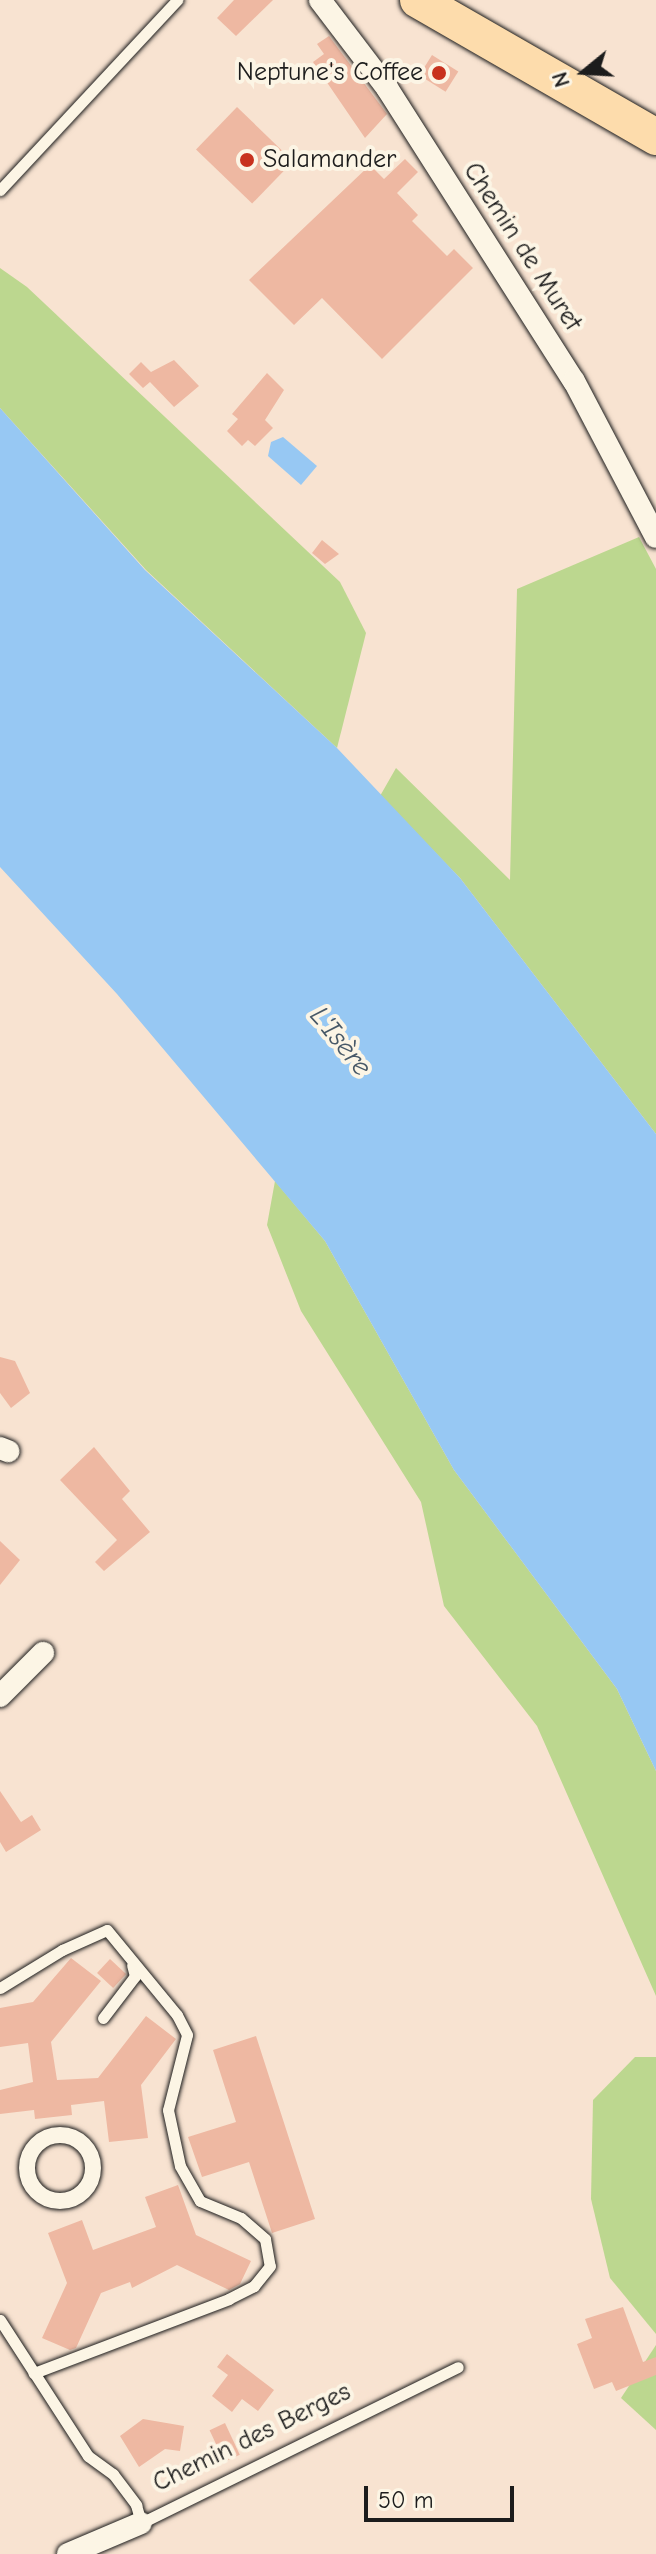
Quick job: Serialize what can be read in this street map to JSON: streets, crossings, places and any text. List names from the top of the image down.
{
  "streets": {
    "street": ["Chemin de Muret", "Chemin des Berges"]
  },
  "water": ["L'Isère"],
  "places": ["Neptune's Coffee", "Salamander"],
  "scale_bar": "50 m",
  "north": "left"
}
